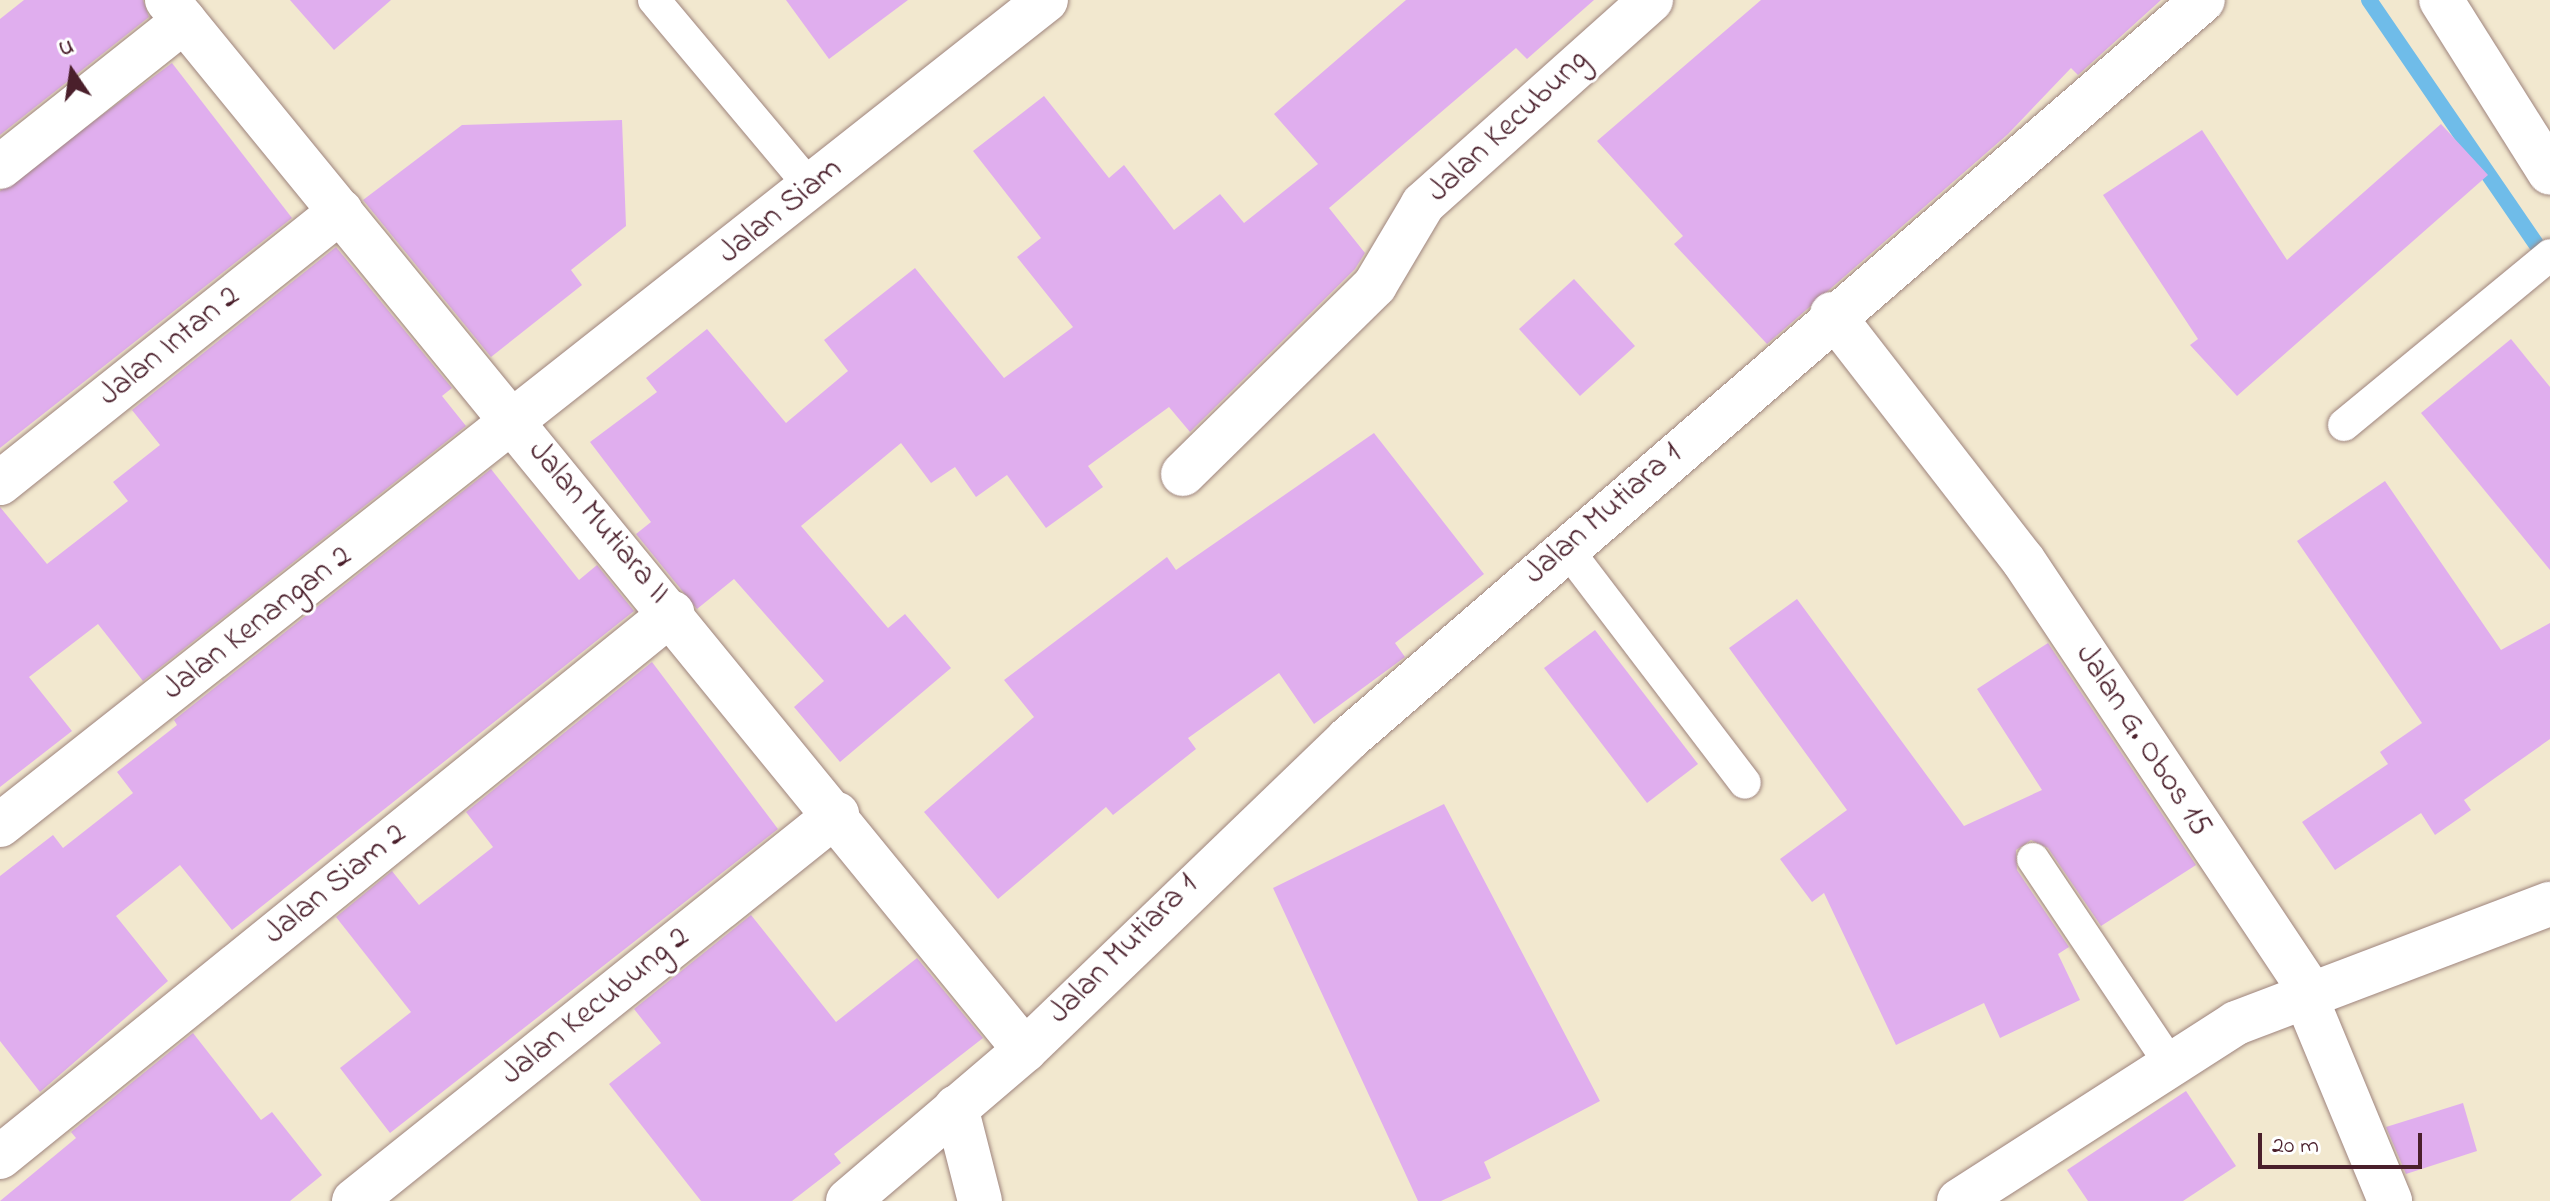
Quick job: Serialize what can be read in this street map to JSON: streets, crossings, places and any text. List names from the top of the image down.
{
  "streets": {
    "street": [
      "Jalan Kecubung",
      "Jalan Siam",
      "Jalan Intan 2",
      "Jalan Mutiara 1",
      "Jalan Mutiara II",
      "Jalan Kenangan 2",
      "Jalan G. Obos 15",
      "Jalan Siam 2",
      "Jalan Kecubung 2"
    ]
  },
  "crossings": [
    ["Jalan Siam", "Jalan Mutiara II"],
    ["Jalan Siam", "Jalan Kenangan 2"],
    ["Jalan Intan 2", "Jalan Mutiara II"],
    ["Jalan Mutiara 1", "Jalan Mutiara II"],
    ["Jalan Mutiara 1", "Jalan G. Obos 15"],
    ["Jalan Mutiara II", "Jalan Kenangan 2"],
    ["Jalan Mutiara II", "Jalan Siam 2"],
    ["Jalan Mutiara II", "Jalan Kecubung 2"]
  ],
  "scale_bar": "20 m",
  "north": "top"
}
